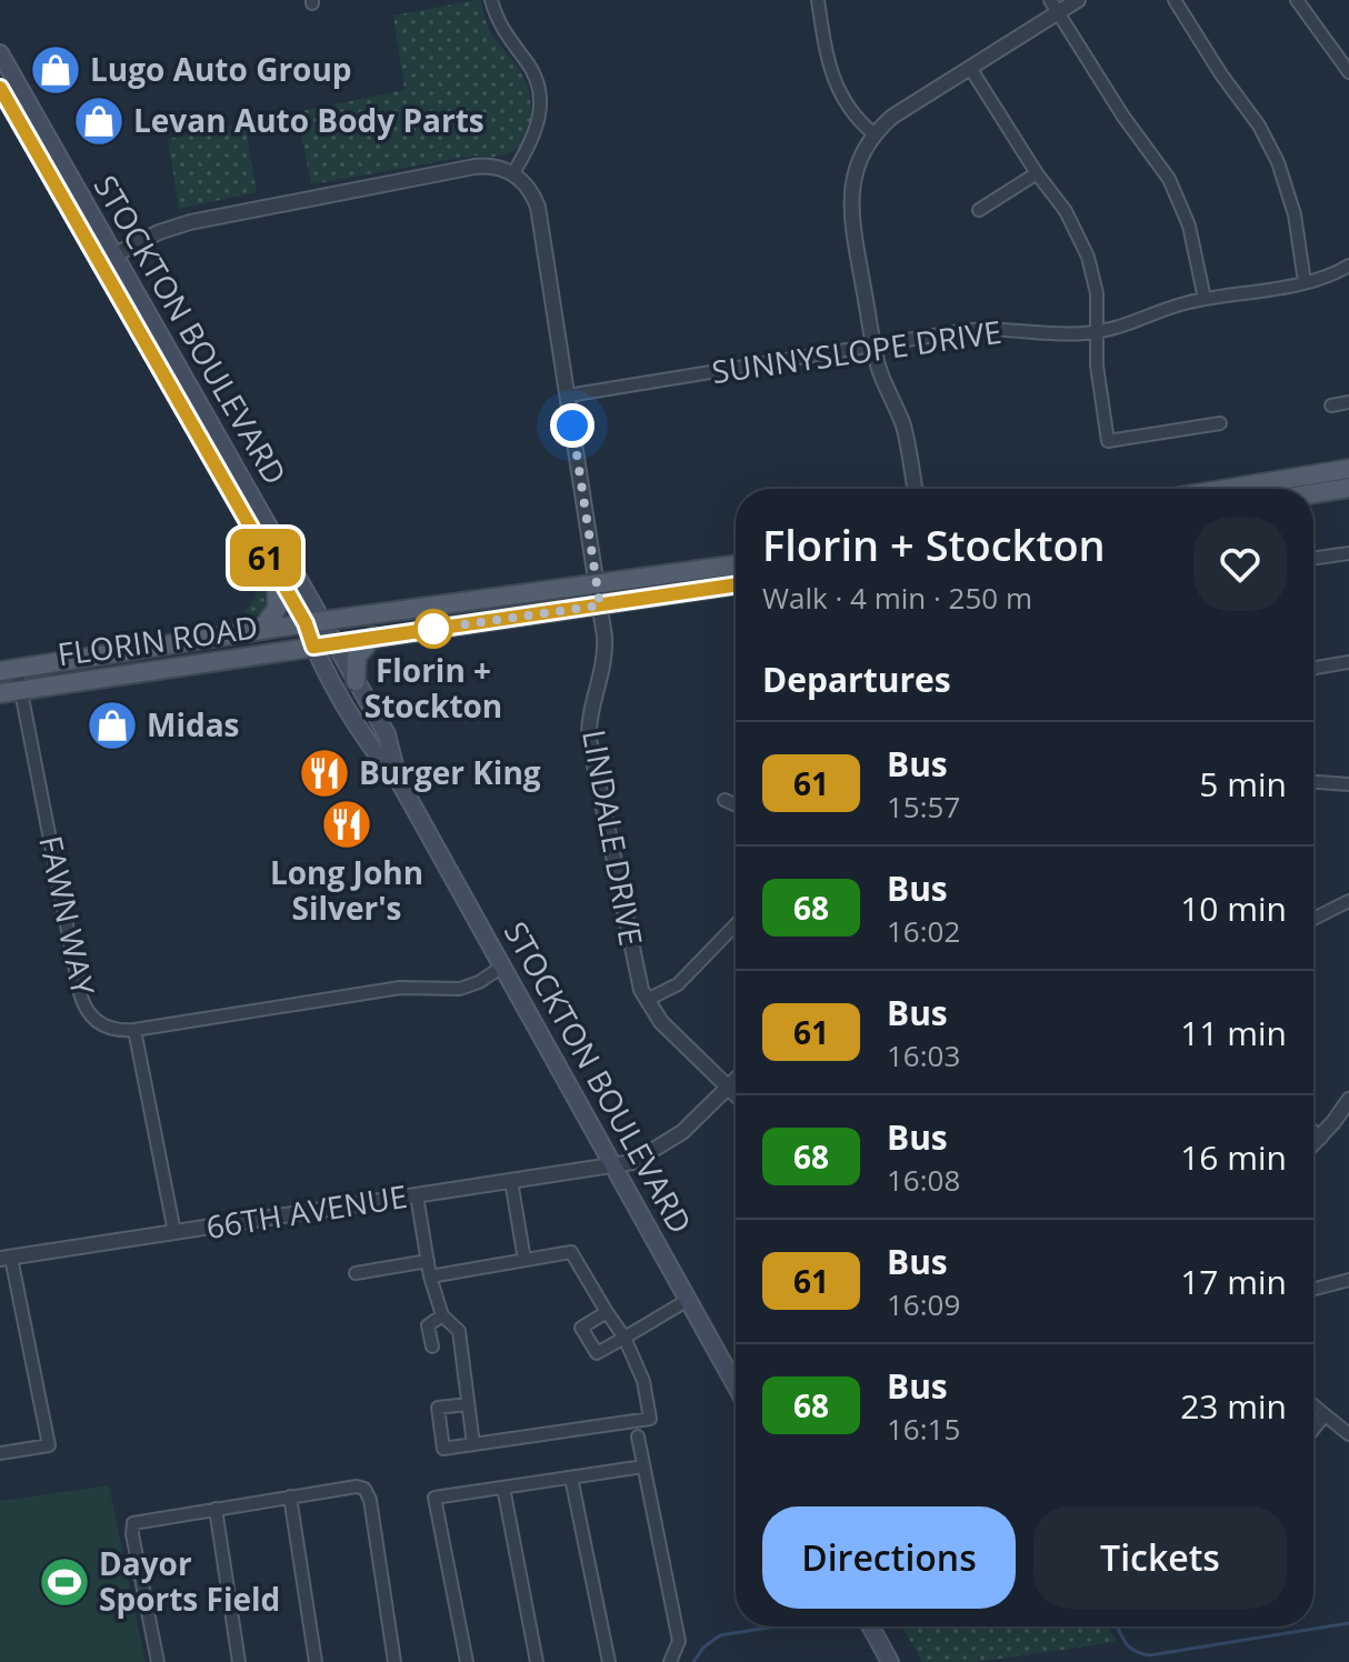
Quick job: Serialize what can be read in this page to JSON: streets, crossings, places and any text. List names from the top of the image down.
{
  "streets": {
    "main road": ["STOCKTON BOULEVARD", "FLORIN ROAD"],
    "street": [
      "SUNNYSLOPE DRIVE",
      "LINDALE DRIVE",
      "FAWN WAY",
      "66TH AVENUE"
    ]
  },
  "crossings": [
    ["STOCKTON BOULEVARD", "FLORIN ROAD"],
    ["STOCKTON BOULEVARD", "66TH AVENUE"],
    ["SUNNYSLOPE DRIVE", "LINDALE DRIVE"],
    ["FLORIN ROAD", "LINDALE DRIVE"],
    ["FLORIN ROAD", "FAWN WAY"],
    ["LINDALE DRIVE", "66TH AVENUE"]
  ],
  "places": {
    "shop": ["Lugo Auto Group", "Levan Auto Body Parts", "Midas"],
    "other": ["Florin + Stockton"],
    "restaurant": ["Burger King", "Long John Silver's"],
    "sports": ["Dayor Sports Field"]
  },
  "lines": ["bus line 61"],
  "page": {
    "on_map": "61",
    "heading": [
      ["Florin + Stockton", "Walk · 4 min · 250 m"],
      "Departures"
    ],
    "list": [
      {
        "mark": "61",
        "name": "Bus",
        "note": "15:57",
        "value": "5 min"
      },
      {
        "mark": "68",
        "name": "Bus",
        "note": "16:02",
        "value": "10 min"
      },
      {
        "mark": "61",
        "name": "Bus",
        "note": "16:03",
        "value": "11 min"
      },
      {
        "mark": "68",
        "name": "Bus",
        "note": "16:08",
        "value": "16 min"
      },
      {
        "mark": "61",
        "name": "Bus",
        "note": "16:09",
        "value": "17 min"
      },
      {
        "mark": "68",
        "name": "Bus",
        "note": "16:15",
        "value": "23 min"
      }
    ],
    "buttons": ["Directions", "Tickets"]
  }
}
